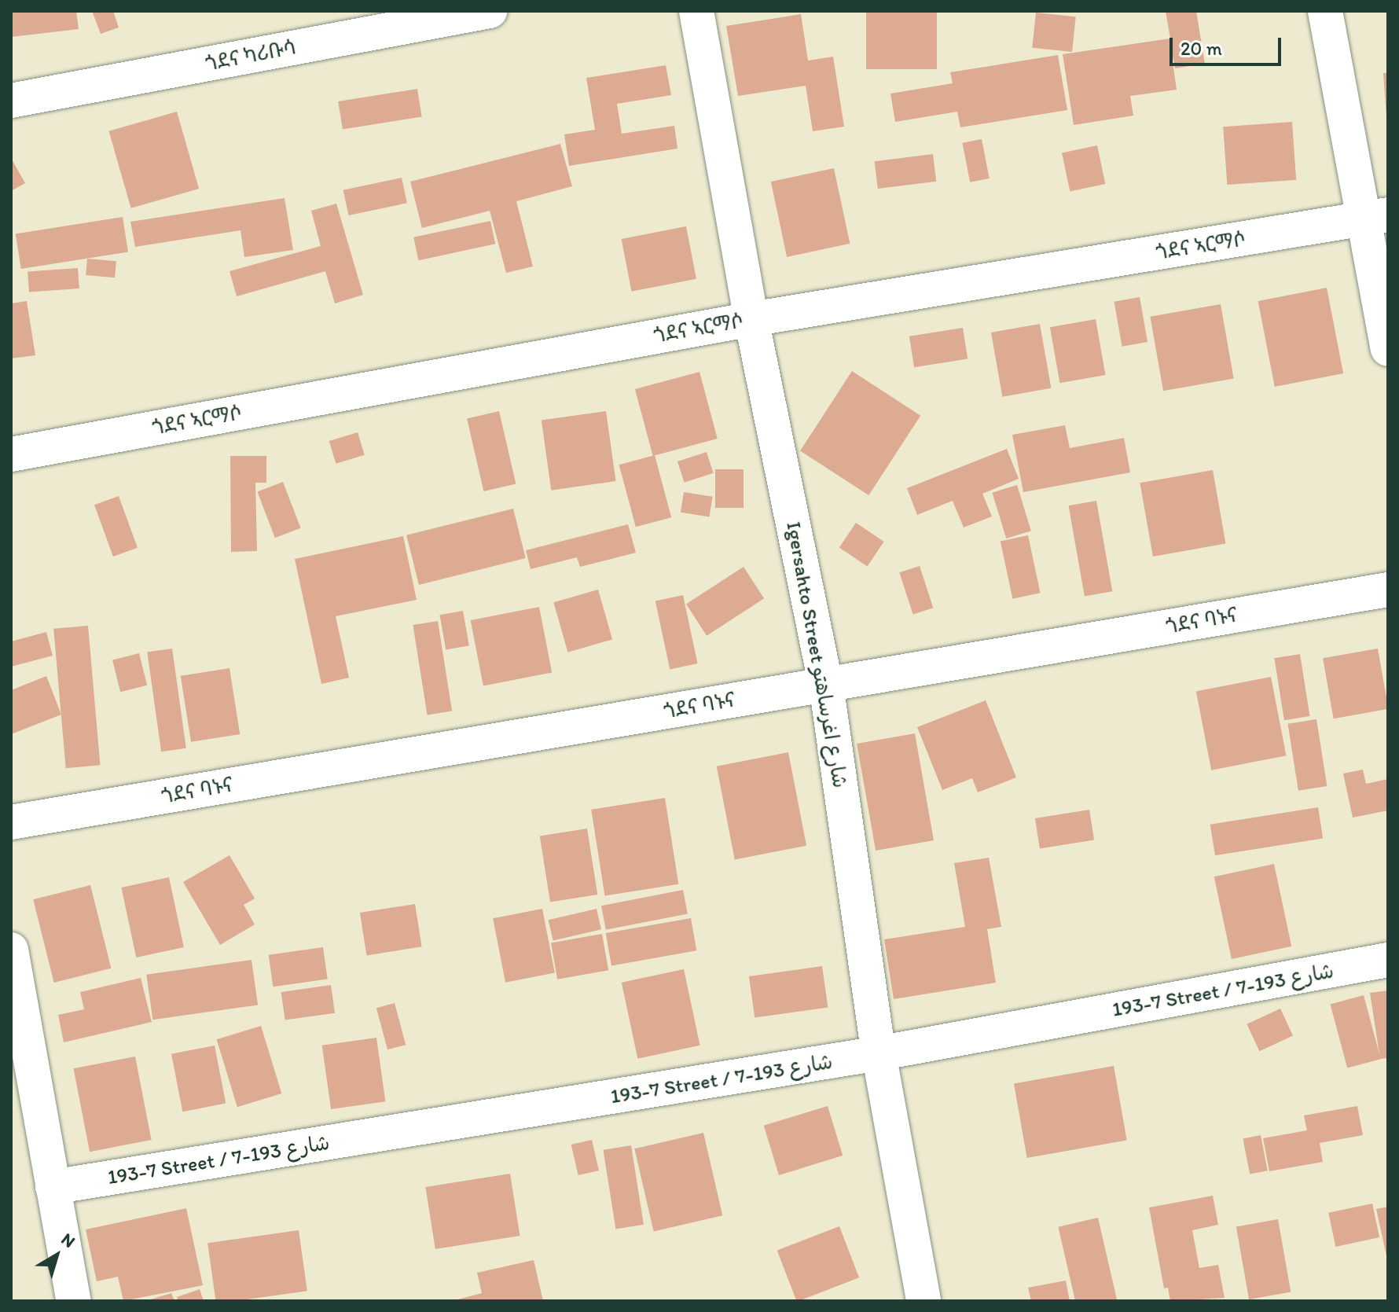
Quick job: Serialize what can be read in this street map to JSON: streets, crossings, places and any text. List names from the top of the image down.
{
  "streets": {
    "street": [
      "ጎደና ካሪቡሳ",
      "ጎደና ኣርማሶ",
      "ጎደና ባኑና",
      "Igersahto Street شارع اغرساهتو",
      "193-7 Street / شارع 193-7"
    ]
  },
  "crossings": [
    ["ጎደና ኣርማሶ", "Igersahto Street شارع اغرساهتو"],
    ["ጎደና ባኑና", "Igersahto Street شارع اغرساهتو"],
    ["Igersahto Street شارع اغرساهتو", "193-7 Street / شارع 193-7"]
  ],
  "scale_bar": "20 m",
  "north": "top right"
}
